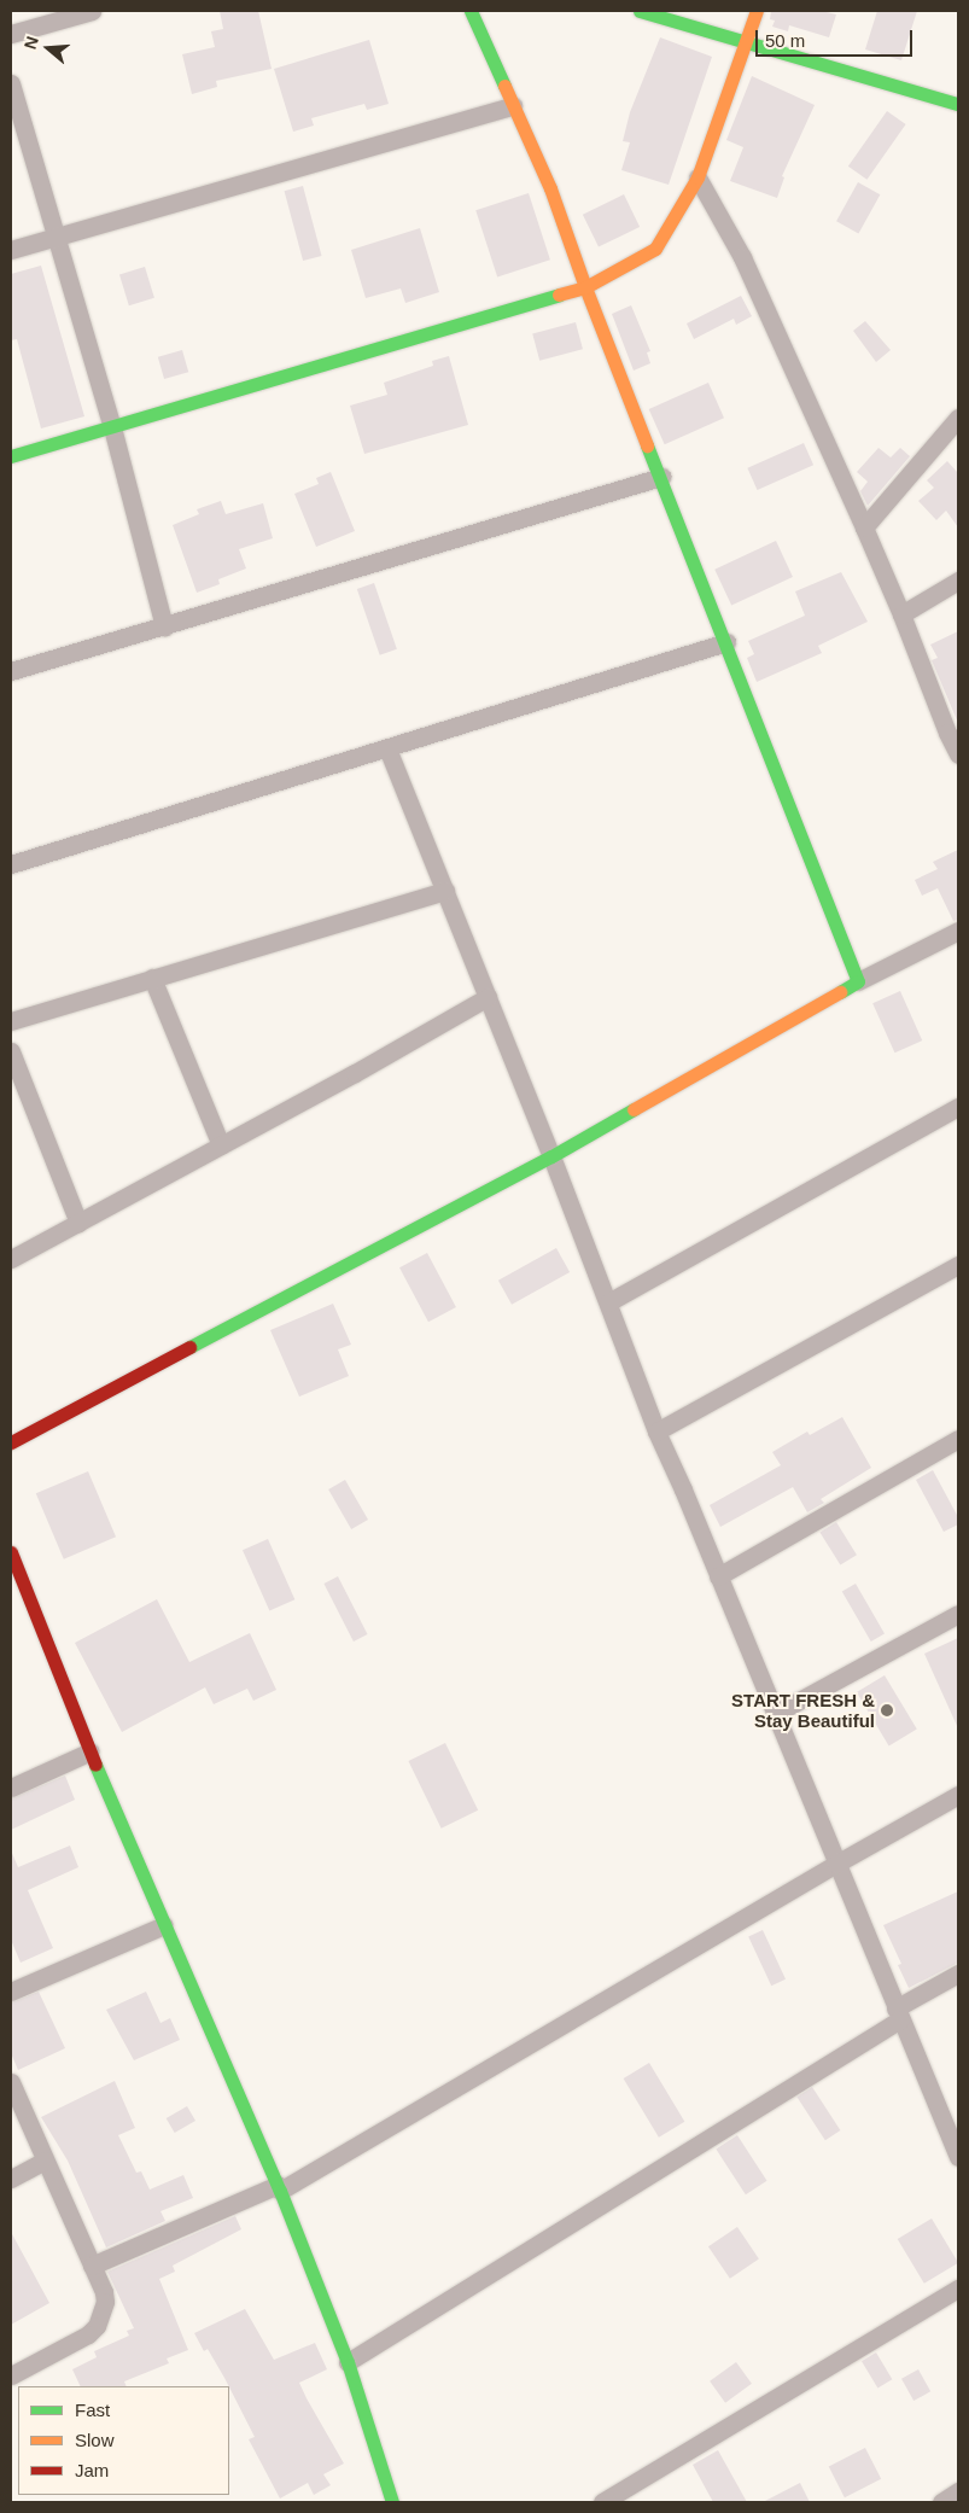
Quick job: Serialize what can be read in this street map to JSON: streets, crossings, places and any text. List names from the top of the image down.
{
  "places": ["START FRESH & Stay Beautiful"],
  "legend": ["Fast", "Slow", "Jam"],
  "scale_bar": "50 m",
  "north": "left"
}
